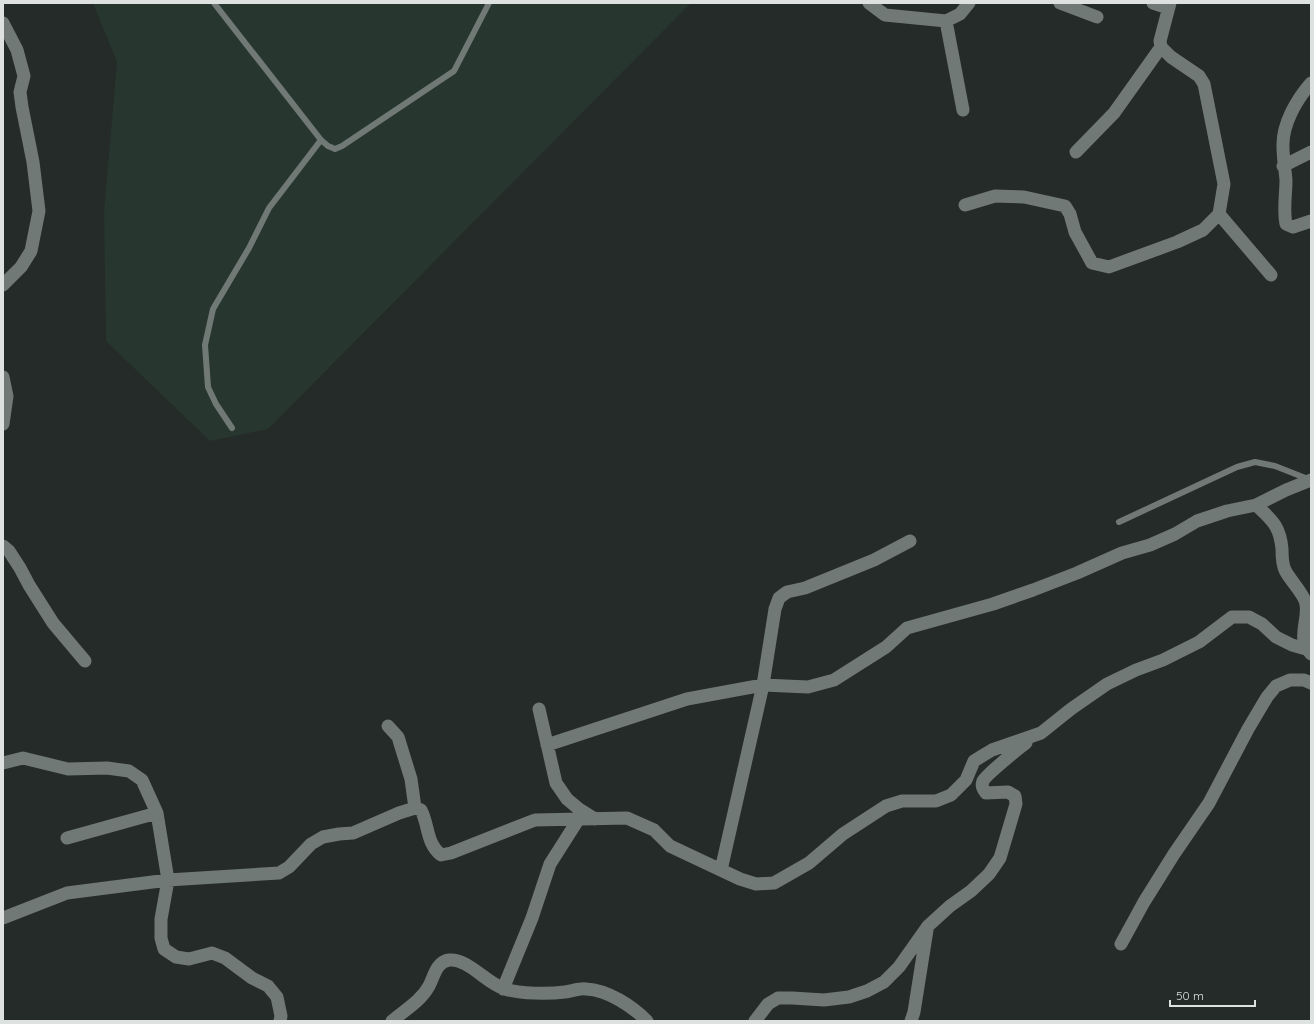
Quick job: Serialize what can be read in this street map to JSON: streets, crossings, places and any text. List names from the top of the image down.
{
  "scale_bar": "50 m"
}
